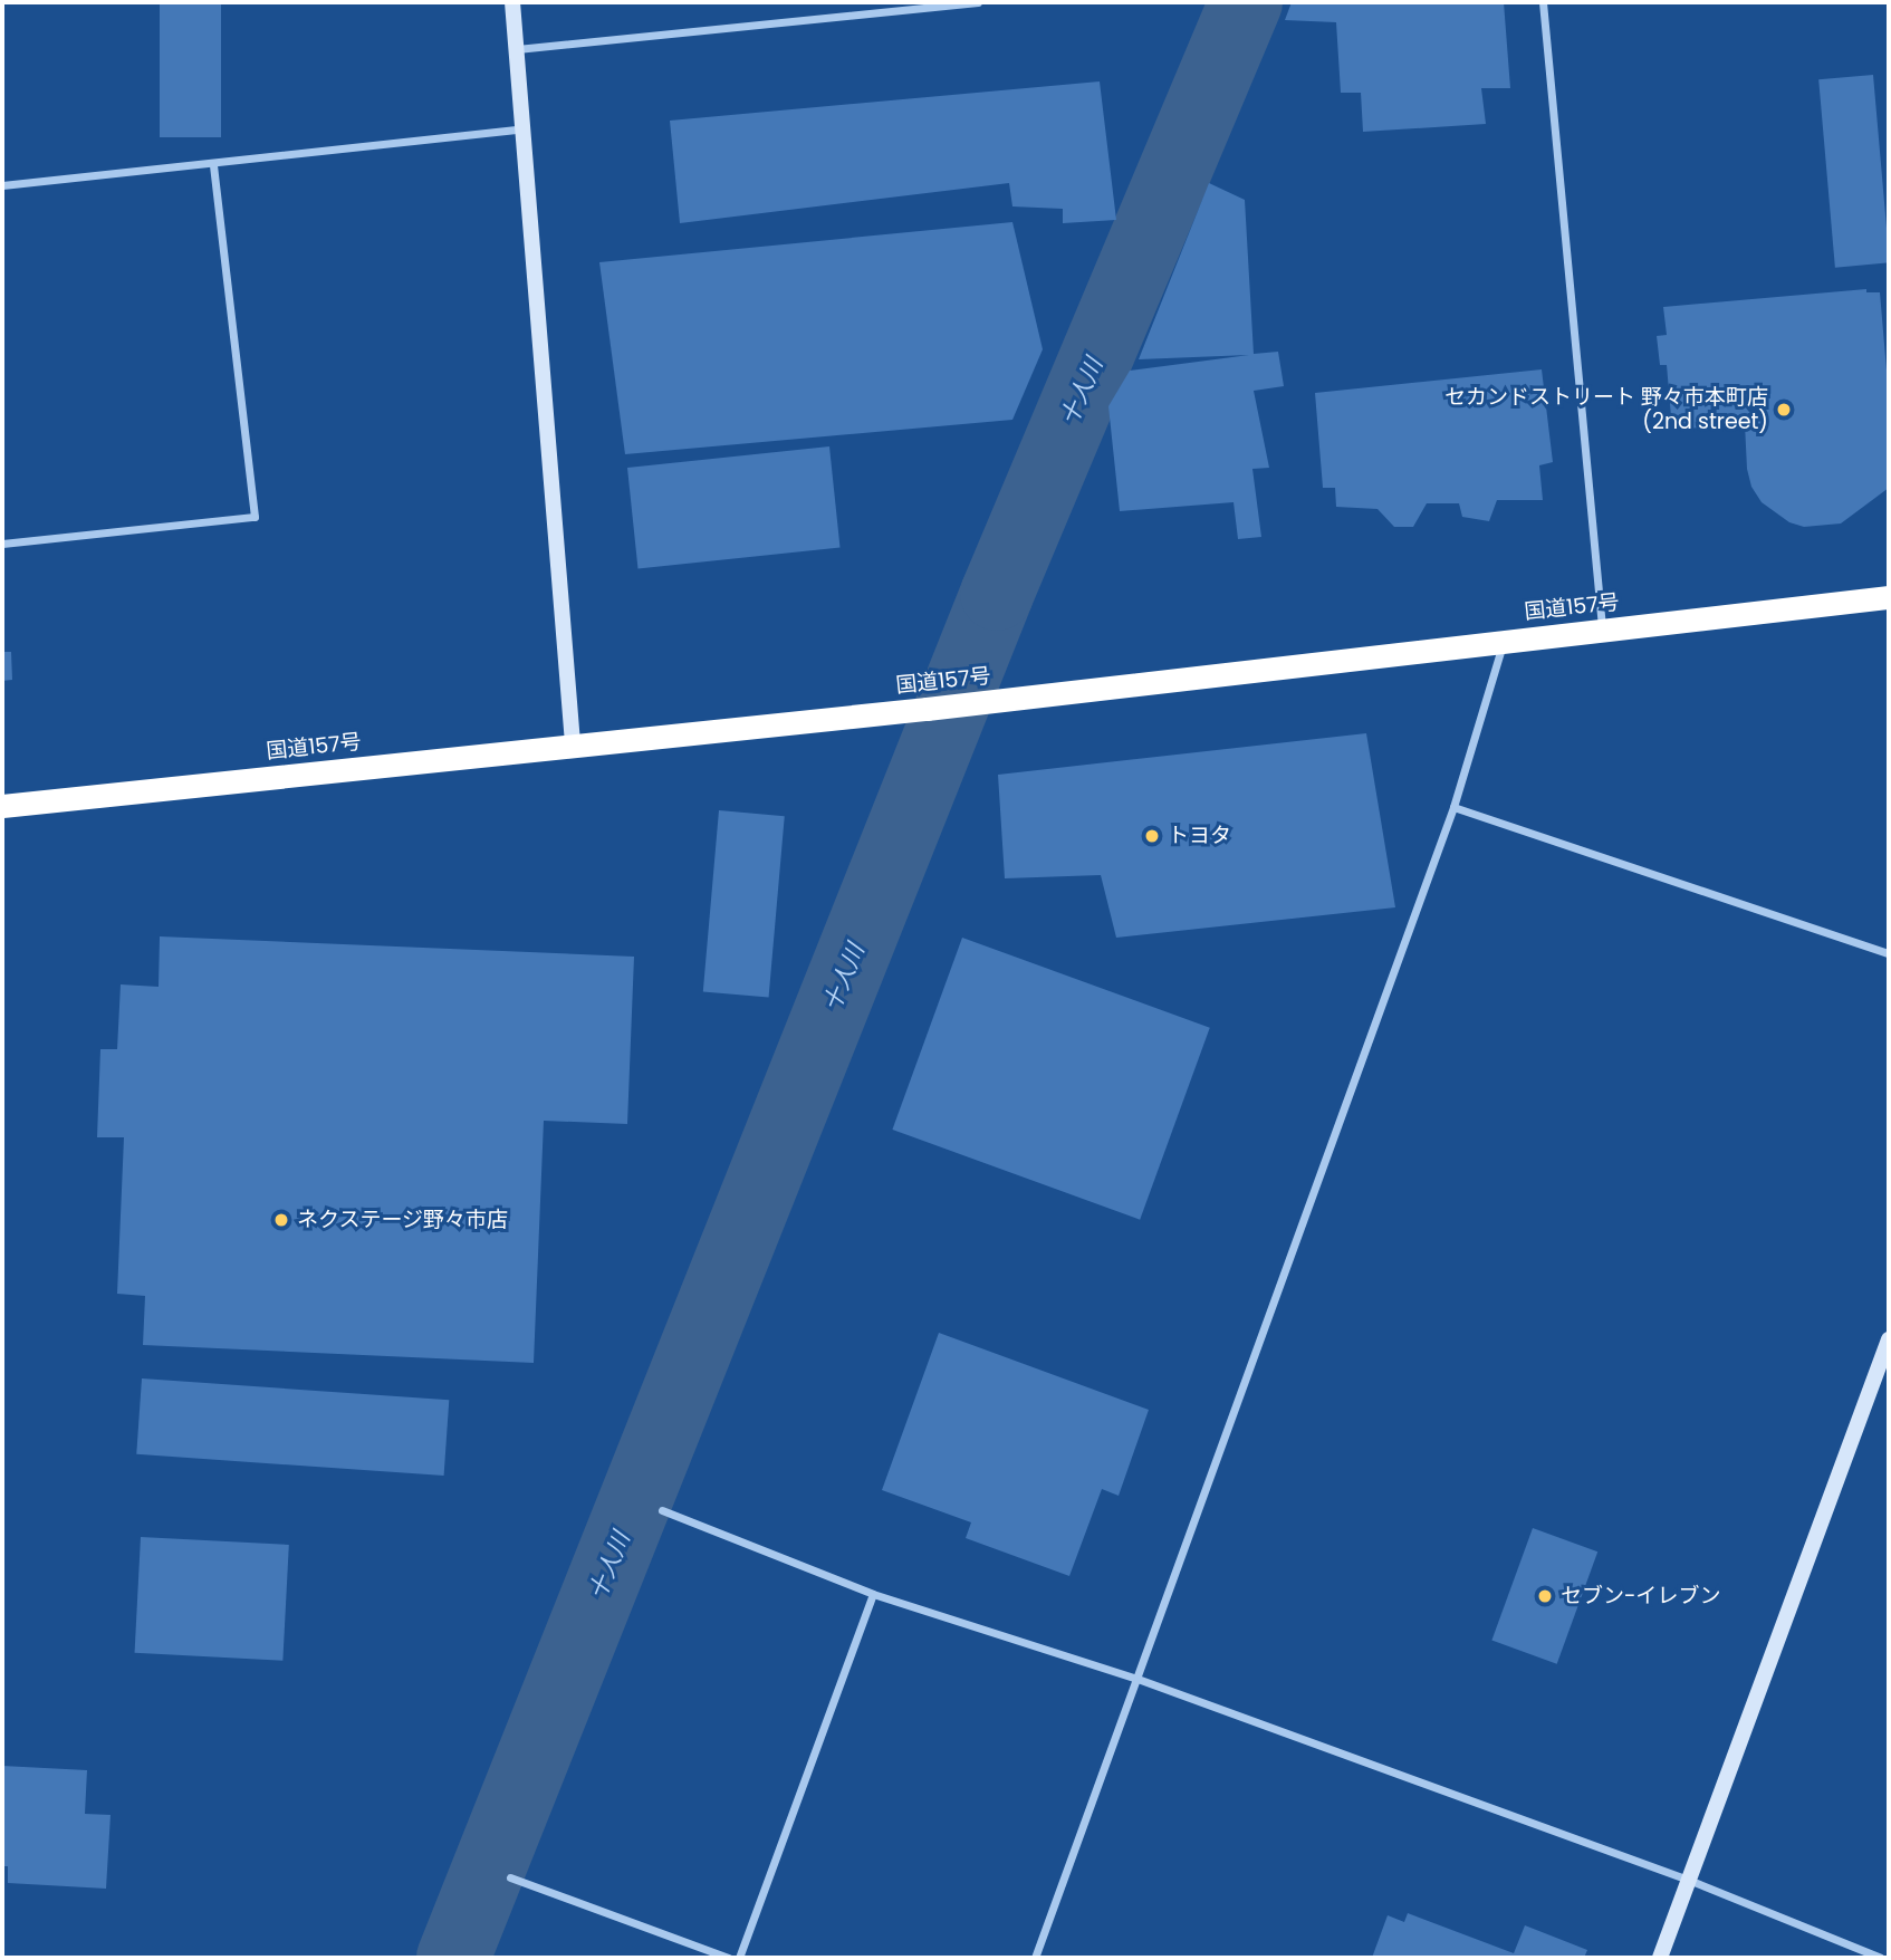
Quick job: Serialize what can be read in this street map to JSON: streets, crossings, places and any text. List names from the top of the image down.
{
  "streets": {
    "highway": ["国道157号"]
  },
  "water": ["十人川"],
  "places": [
    "セカンドストリート 野々市本町店 (2nd street)",
    "トヨタ",
    "ネクステージ野々市店",
    "セブン-イレブン"
  ]
}
